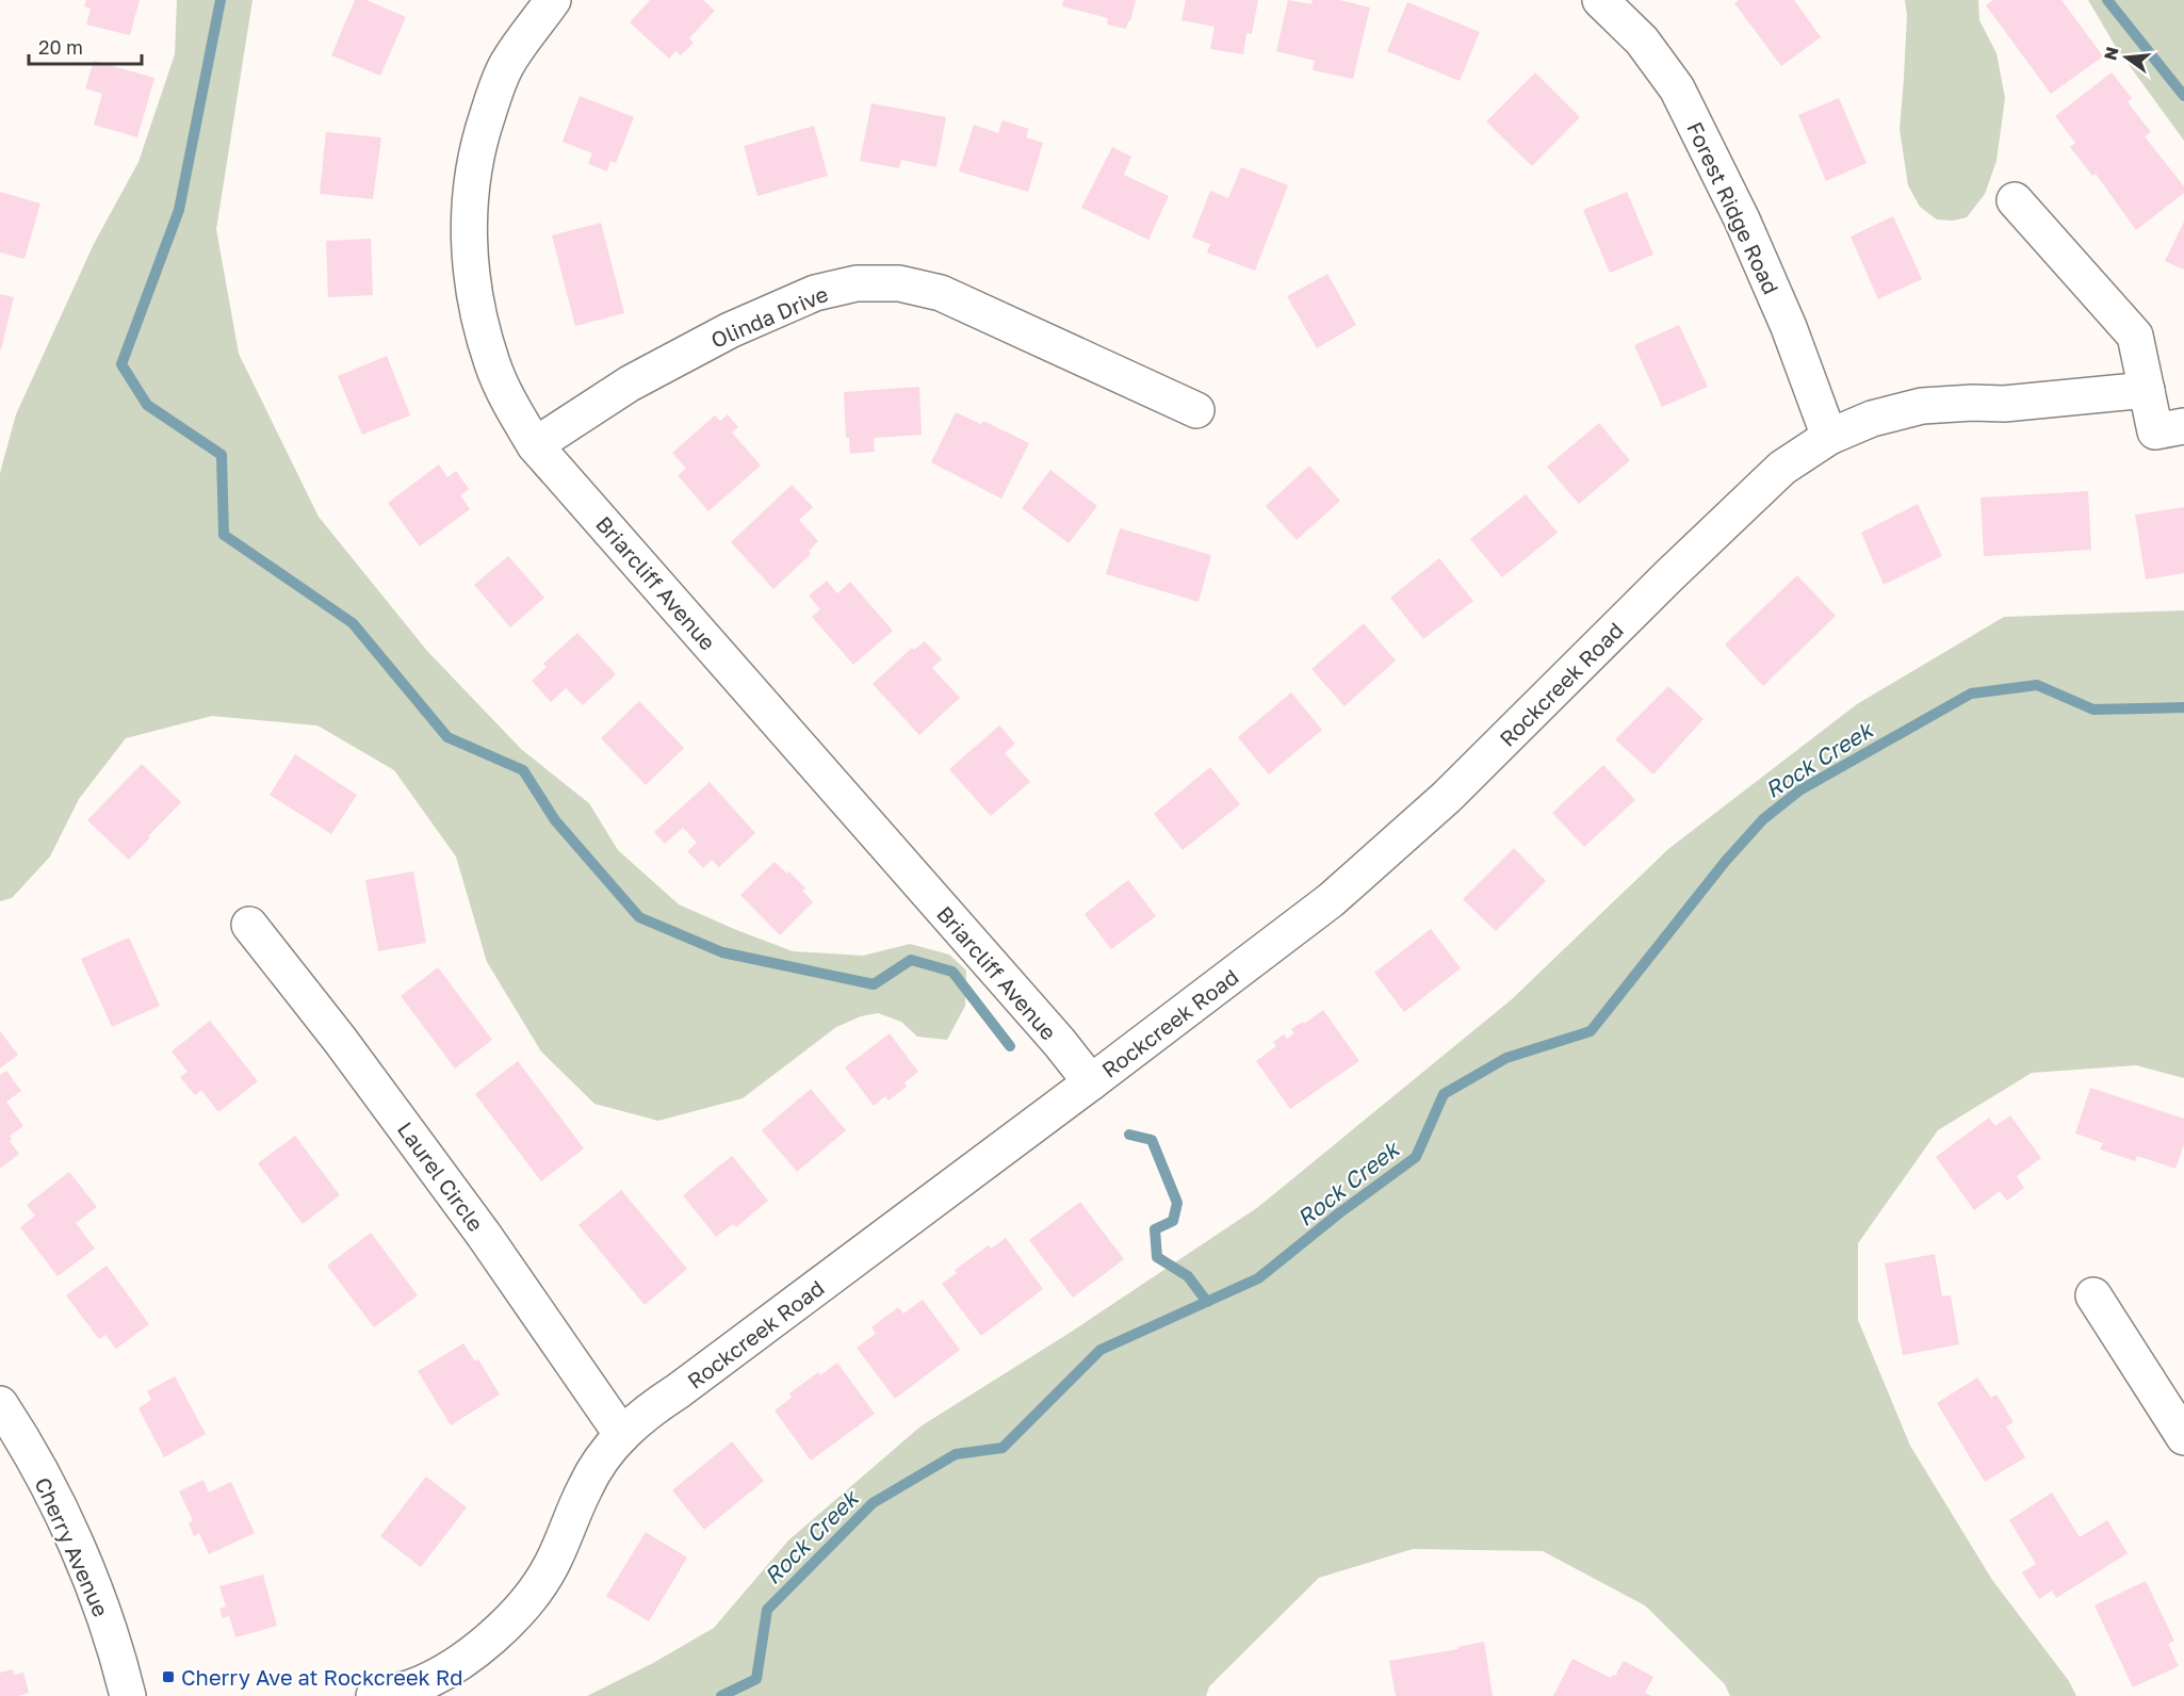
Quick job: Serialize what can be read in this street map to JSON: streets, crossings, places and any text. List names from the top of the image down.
{
  "streets": {
    "street": [
      "Forest Ridge Road",
      "Olinda Drive",
      "Briarcliff Avenue",
      "Rockcreek Road",
      "Laurel Circle",
      "Cherry Avenue"
    ]
  },
  "crossings": [
    ["Forest Ridge Road", "Rockcreek Road"],
    ["Olinda Drive", "Briarcliff Avenue"],
    ["Briarcliff Avenue", "Rockcreek Road"],
    ["Rockcreek Road", "Laurel Circle"]
  ],
  "water": ["Rock Creek"],
  "places": {
    "transit": ["Cherry Ave at Rockcreek Rd"]
  },
  "scale_bar": "20 m",
  "north": "left"
}
